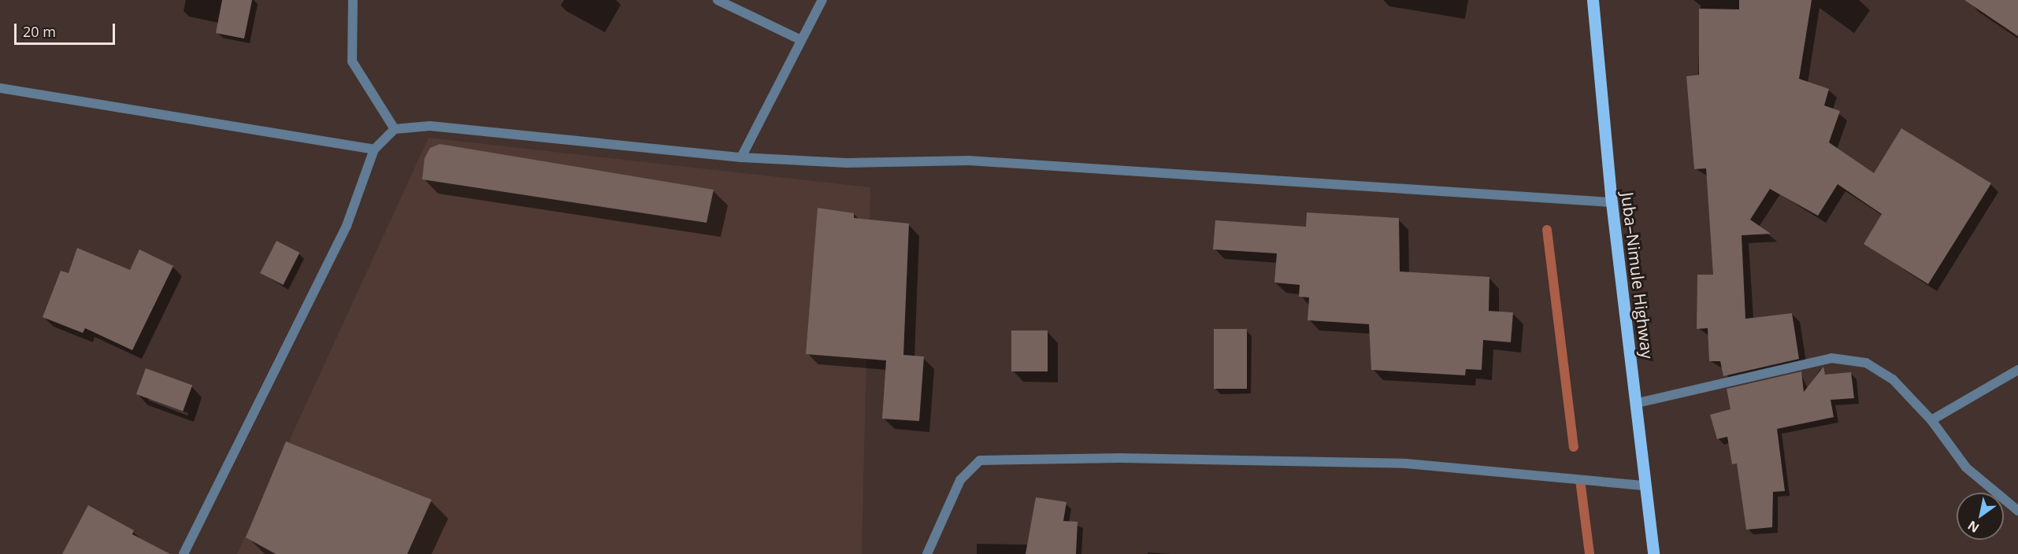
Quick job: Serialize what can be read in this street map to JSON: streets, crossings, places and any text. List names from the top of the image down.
{
  "streets": {
    "main road": ["Juba–Nimule Highway"]
  },
  "scale_bar": "20 m",
  "north": "bottom left"
}
